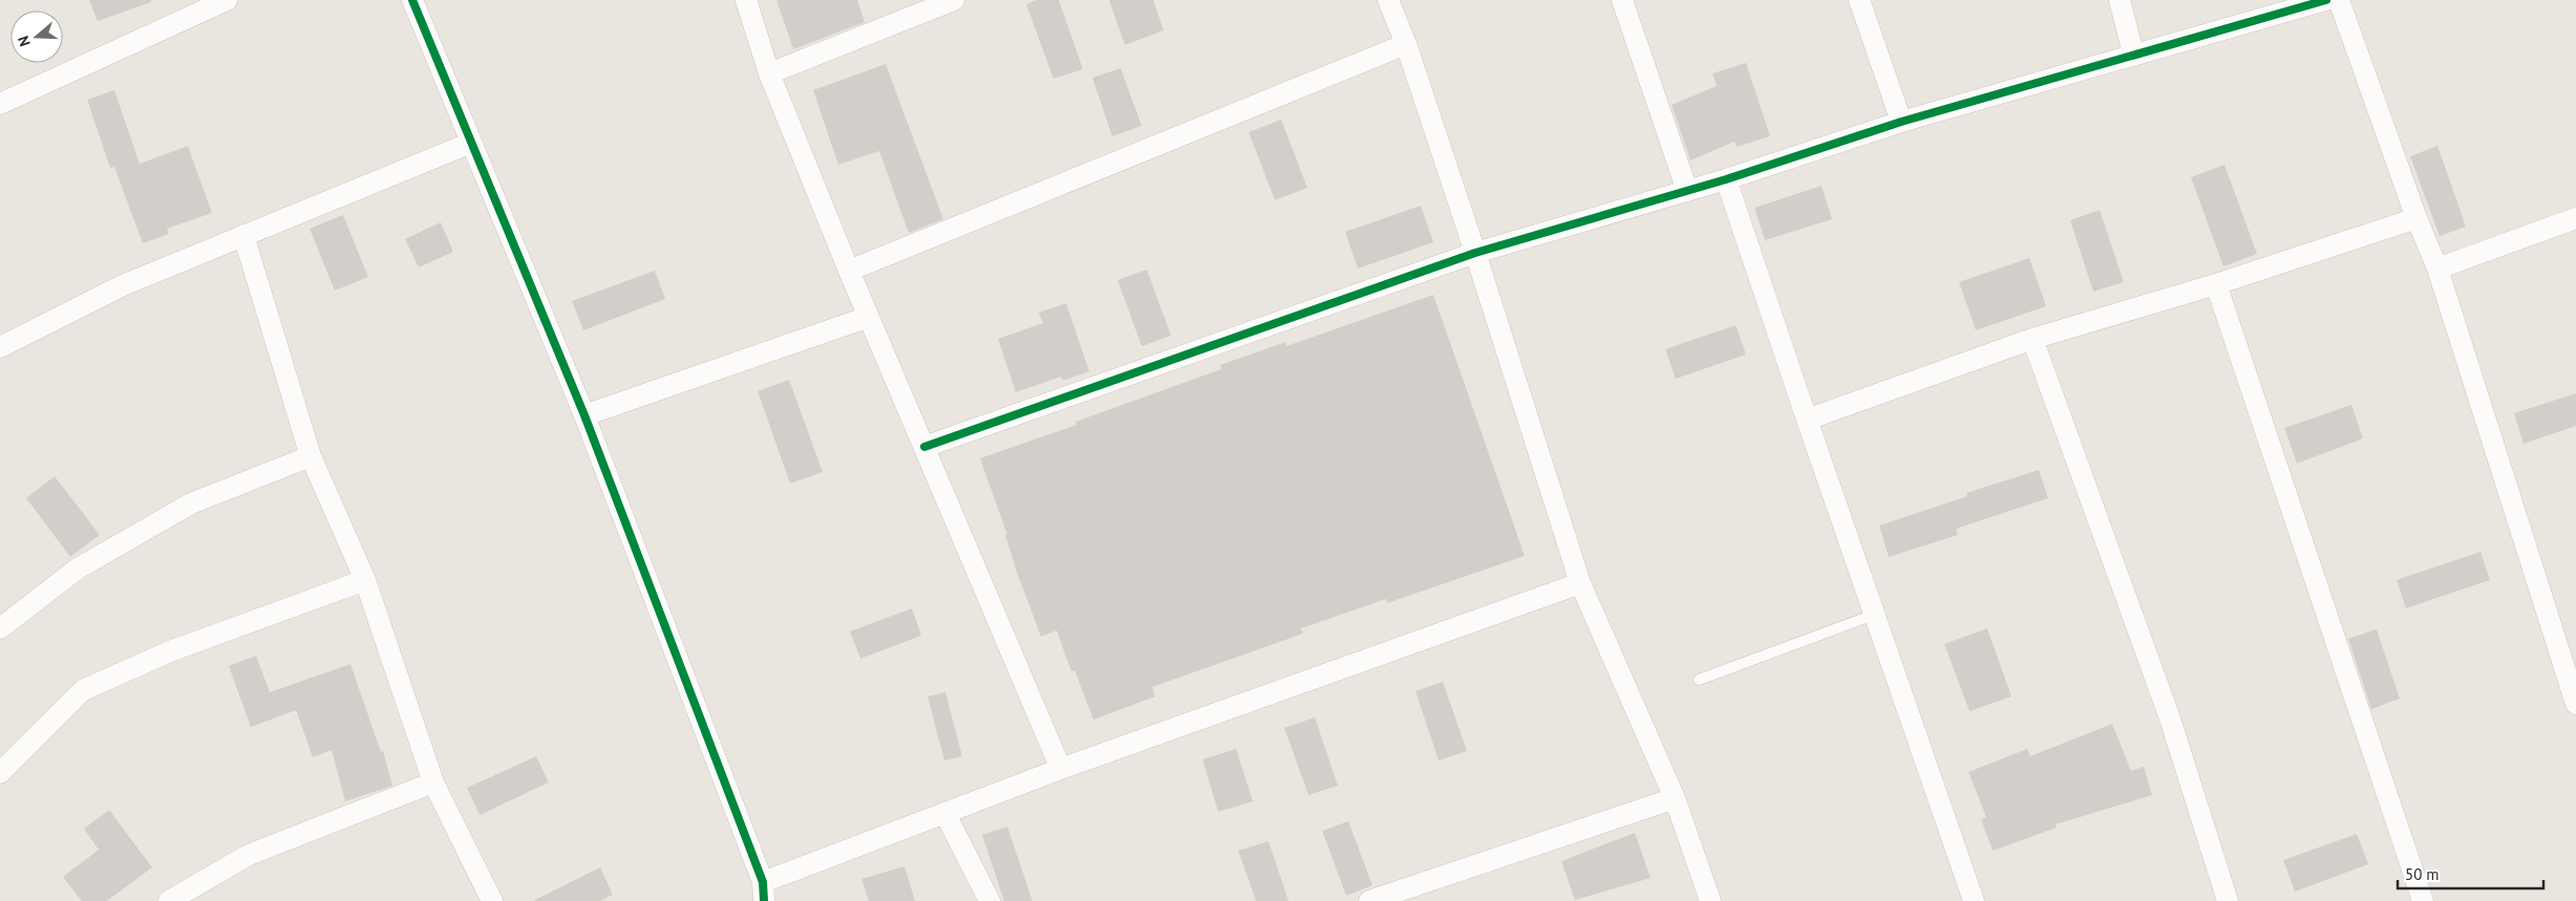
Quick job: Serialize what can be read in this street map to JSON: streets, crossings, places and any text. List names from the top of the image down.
{
  "scale_bar": "50 m",
  "north": "left"
}
